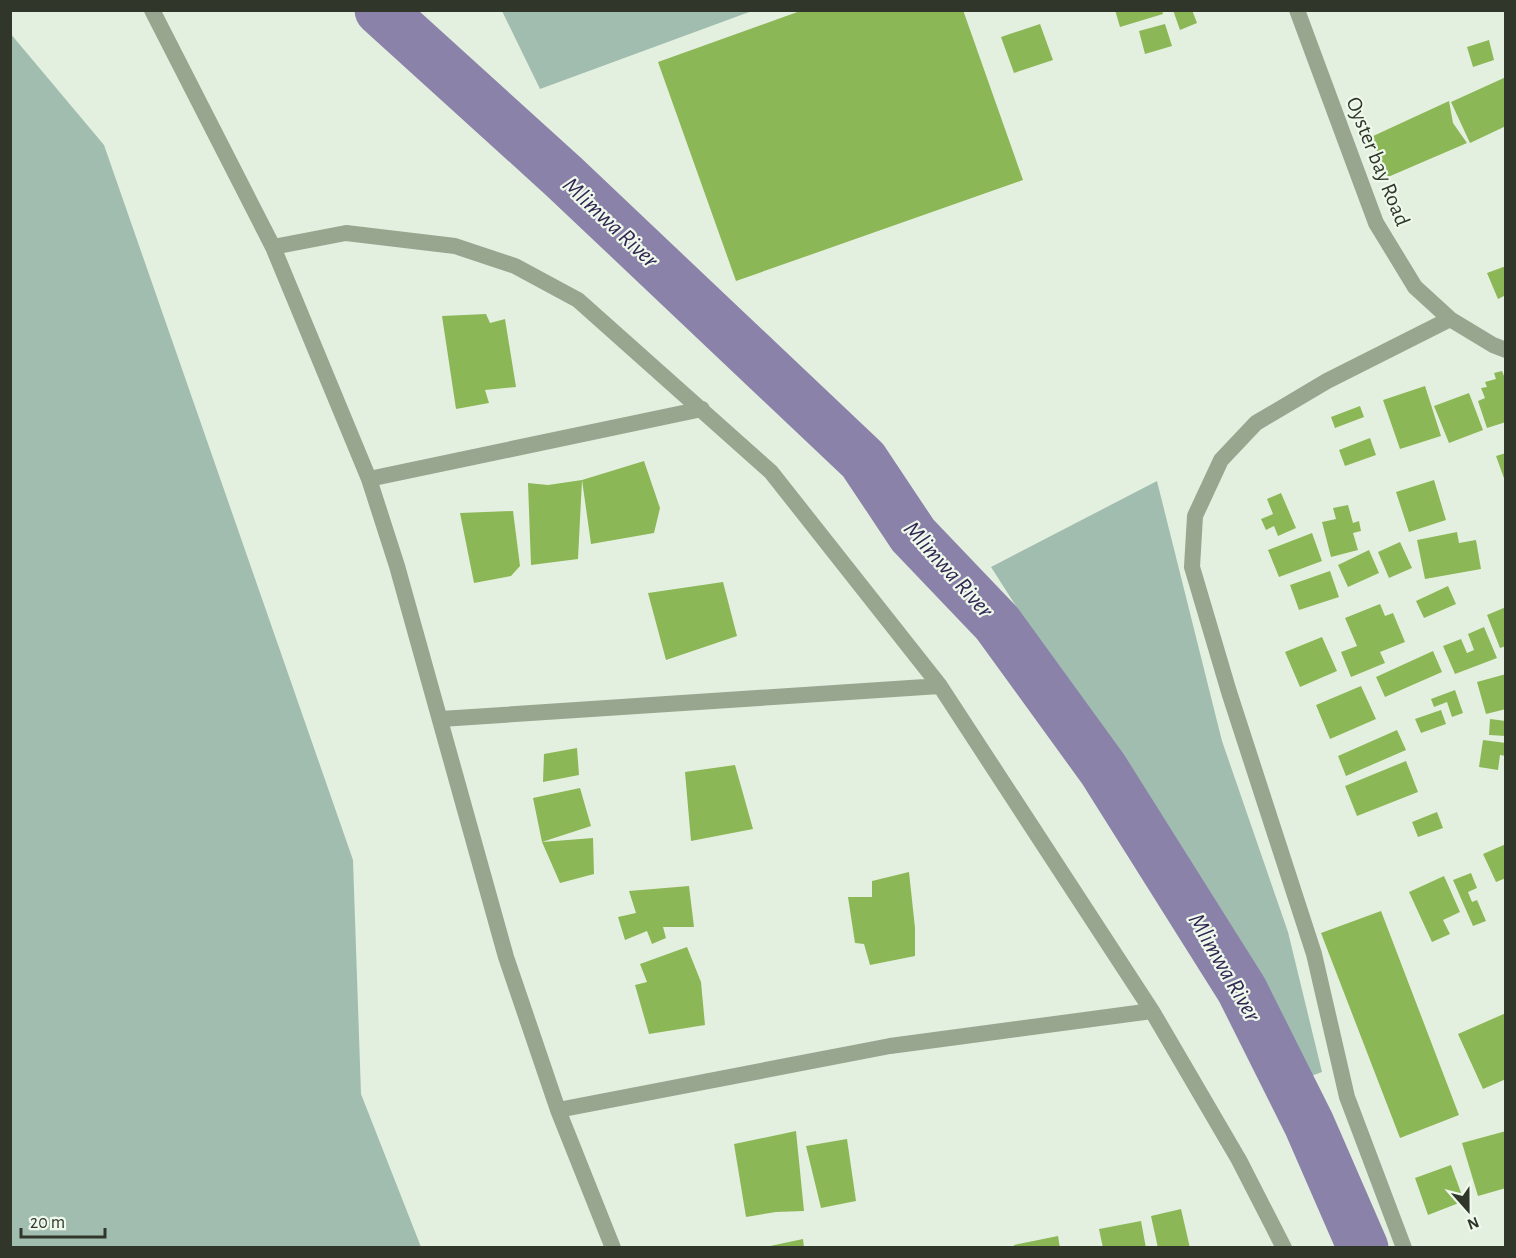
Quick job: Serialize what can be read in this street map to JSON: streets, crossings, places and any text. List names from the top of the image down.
{
  "streets": {
    "street": ["Oyster bay Road"]
  },
  "water": ["Mlimwa River"],
  "scale_bar": "20 m",
  "north": "bottom"
}
